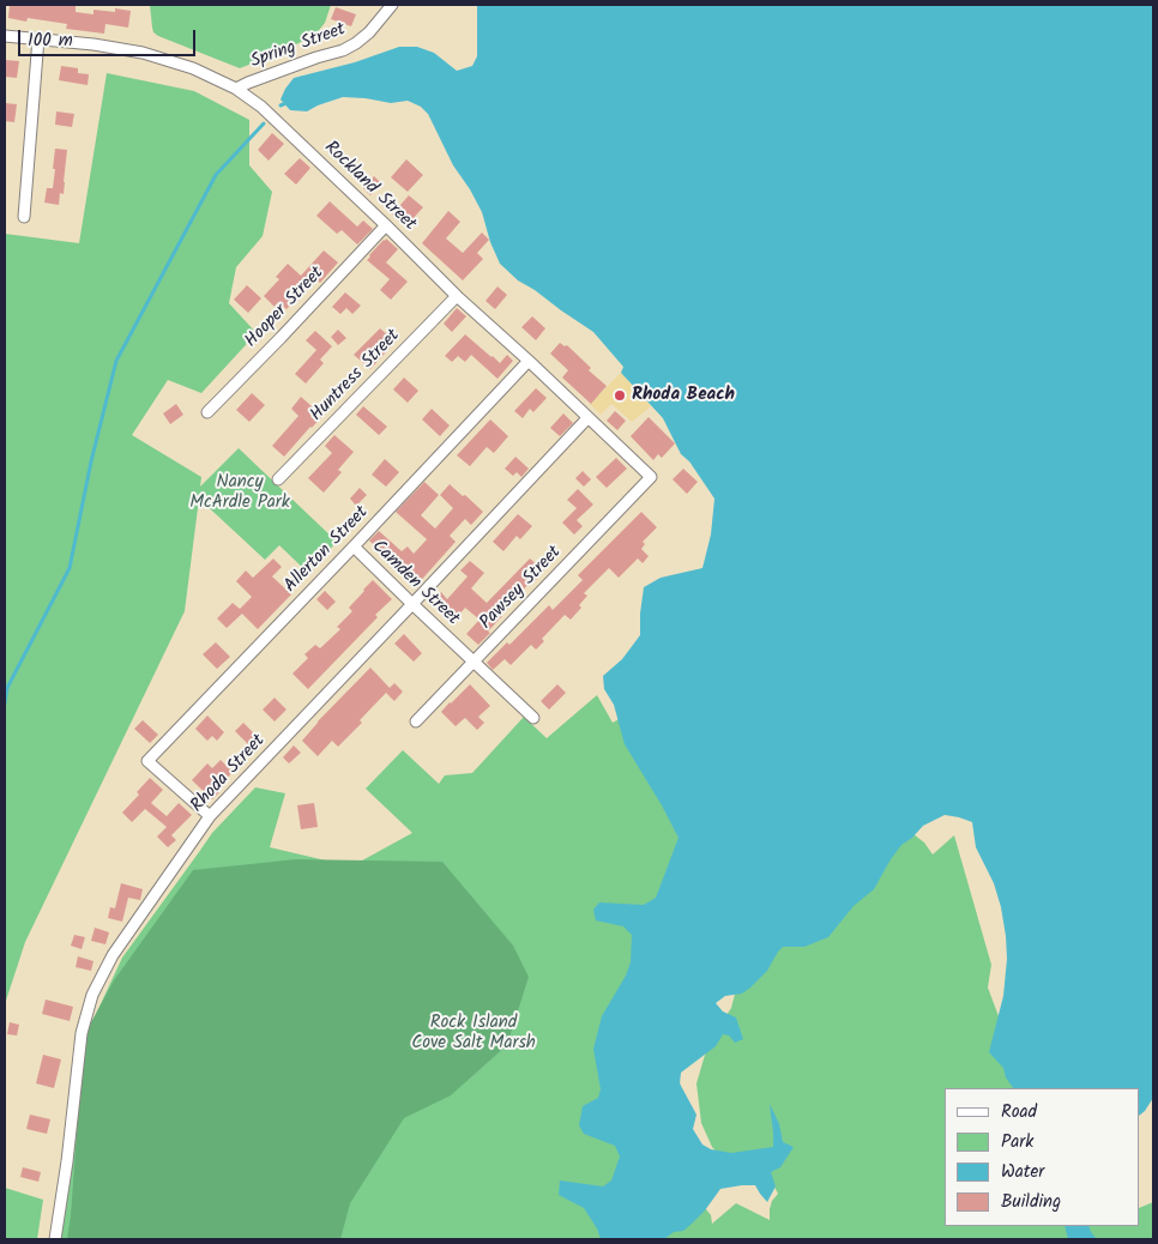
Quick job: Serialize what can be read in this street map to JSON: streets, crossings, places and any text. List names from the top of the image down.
{
  "streets": {
    "street": [
      "Spring Street",
      "Rockland Street",
      "Hooper Street",
      "Huntress Street",
      "Allerton Street",
      "Camden Street",
      "Pawsey Street",
      "Rhoda Street"
    ]
  },
  "crossings": [
    ["Spring Street", "Rockland Street"],
    ["Rockland Street", "Hooper Street"],
    ["Rockland Street", "Huntress Street"],
    ["Rockland Street", "Allerton Street"],
    ["Rockland Street", "Pawsey Street"],
    ["Rockland Street", "Rhoda Street"],
    ["Allerton Street", "Camden Street"],
    ["Allerton Street", "Rhoda Street"],
    ["Camden Street", "Pawsey Street"],
    ["Camden Street", "Rhoda Street"]
  ],
  "parks": ["Nancy McArdle Park", "Rock Island Cove Salt Marsh"],
  "places": ["Rhoda Beach"],
  "legend": [
    "Road",
    "Park",
    "Water",
    "Building"
  ],
  "scale_bar": "100 m"
}
